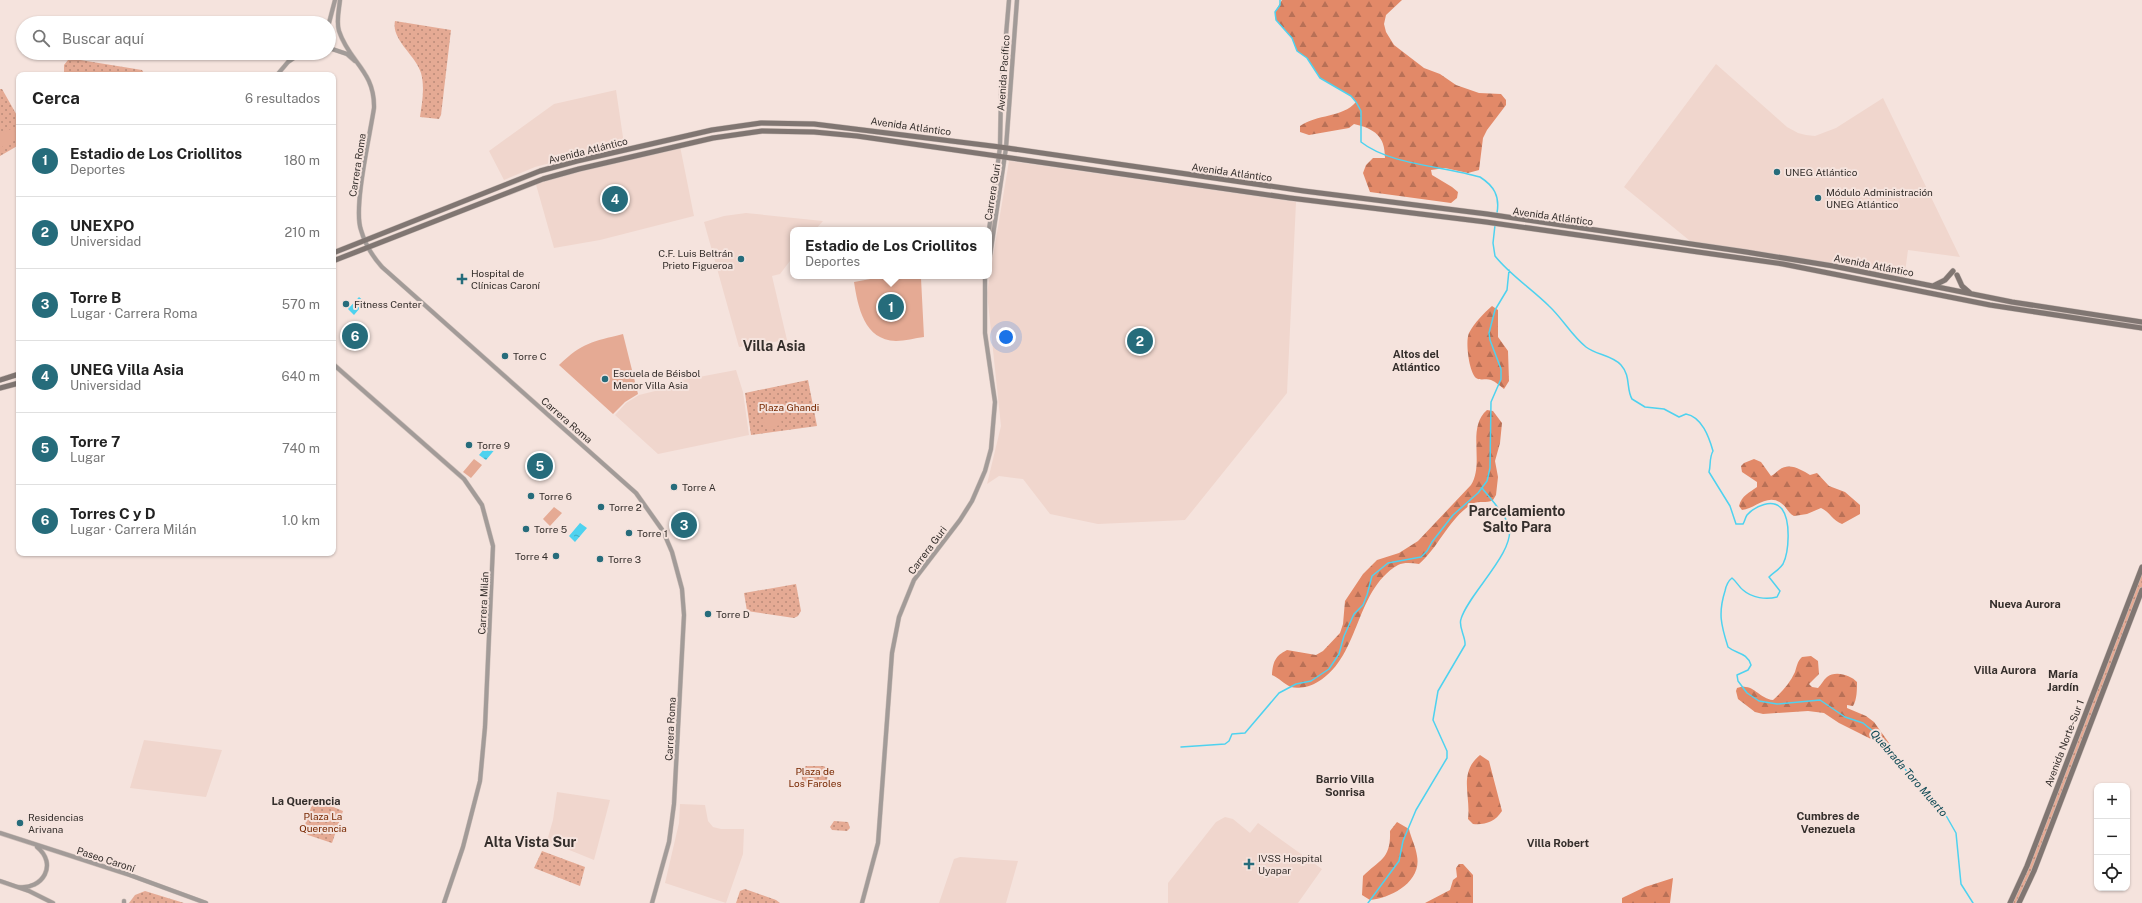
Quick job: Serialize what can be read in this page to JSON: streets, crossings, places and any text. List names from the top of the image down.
{
  "streets": {
    "main road": ["Avenida Atlántico", "Avenida Norte-Sur 1"],
    "street": [
      "Avenida Pacífico",
      "Carrera Roma",
      "Carrera Guri",
      "Carrera Milán",
      "Paseo Caroní"
    ]
  },
  "crossings": [
    ["Avenida Pacífico", "Avenida Atlántico"],
    ["Avenida Pacífico", "Carrera Guri"],
    ["Avenida Atlántico", "Carrera Roma"],
    ["Avenida Atlántico", "Carrera Guri"]
  ],
  "districts": [
    "Villa Asia",
    "Altos del Atlántico",
    "Parcelamiento Salto Para",
    "Nueva Aurora",
    "Villa Aurora",
    "María Jardín",
    "Barrio Villa Sonrisa",
    "La Querencia",
    "Cumbres de Venezuela",
    "Alta Vista Sur",
    "Villa Robert"
  ],
  "water": ["Quebrada Toro Muerto"],
  "parks": ["Plaza Ghandi", "Plaza de Los Faroles", "Plaza La Querencia"],
  "places": {
    "other": [
      "UNEG Atlántico",
      "Módulo Administración UNEG Atlántico",
      "C.F. Luis Beltrán Prieto Figueroa",
      "Fitness Center",
      "Torre C",
      "Escuela de Béisbol Menor Villa Asia",
      "Torre 9",
      "Torre A",
      "Torre 6",
      "Torre 2",
      "Torre 5",
      "Torre 1",
      "Torre 4",
      "Torre 3",
      "Torre D",
      "Residencias Arivana"
    ],
    "health": ["Hospital de Clínicas Caroní", "IVSS Hospital Uyapar"]
  },
  "page": {
    "search": "Buscar aquí",
    "heading": ["Cerca", "6 resultados"],
    "list": [
      {
        "mark": "1",
        "name": "Estadio de Los Criollitos",
        "note": "Deportes",
        "value": "180 m"
      },
      {
        "mark": "2",
        "name": "UNEXPO",
        "note": "Universidad",
        "value": "210 m"
      },
      {
        "mark": "3",
        "name": "Torre B",
        "note": "Lugar · Carrera Roma",
        "value": "570 m"
      },
      {
        "mark": "4",
        "name": "UNEG Villa Asia",
        "note": "Universidad",
        "value": "640 m"
      },
      {
        "mark": "5",
        "name": "Torre 7",
        "note": "Lugar",
        "value": "740 m"
      },
      {
        "mark": "6",
        "name": "Torres C y D",
        "note": "Lugar · Carrera Milán",
        "value": "1.0 km"
      }
    ],
    "pins": [
      "4",
      "1",
      "6",
      "2",
      "5",
      "3"
    ],
    "popup": ["Estadio de Los Criollitos", "Deportes"],
    "map_buttons": ["+", "−"]
  }
}
